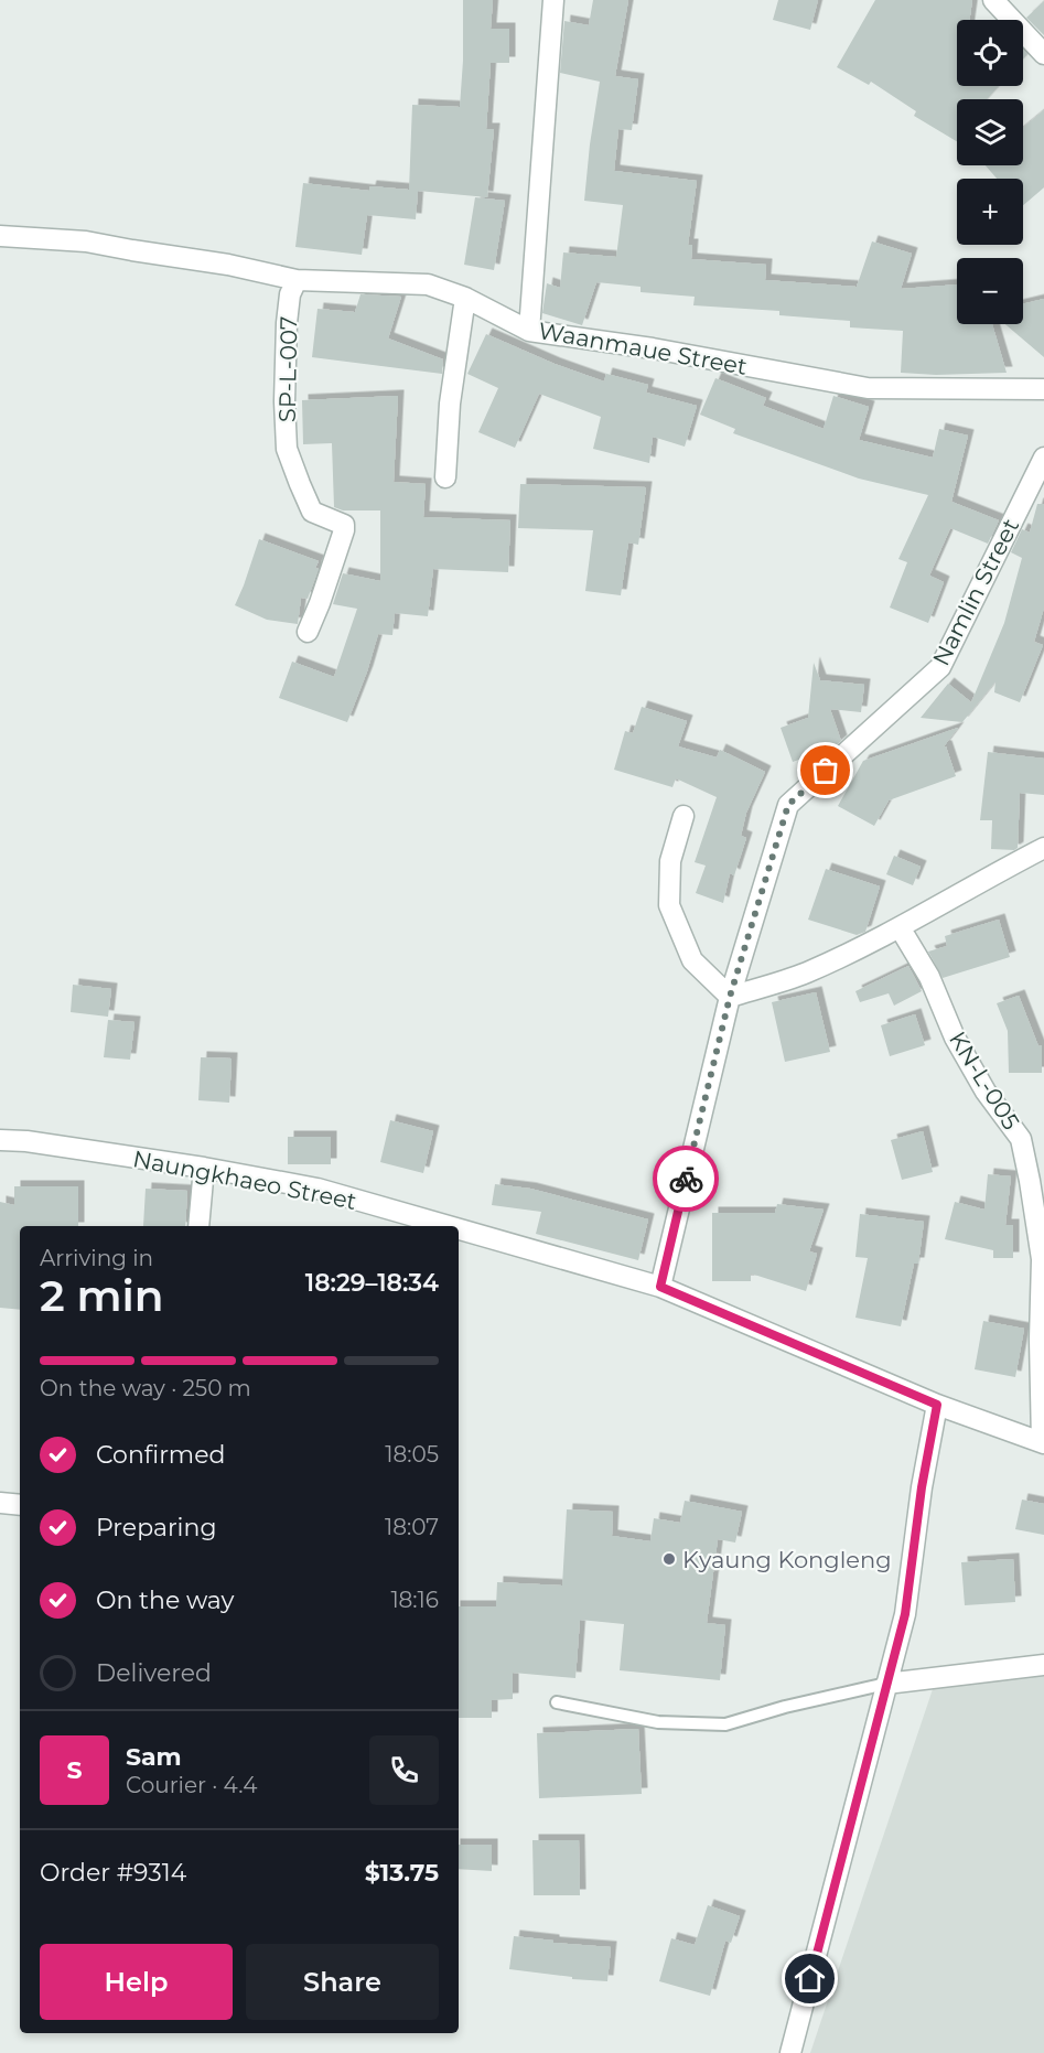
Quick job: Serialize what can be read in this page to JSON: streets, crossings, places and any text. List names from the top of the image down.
{
  "streets": {
    "street": [
      "Waanmaue Street",
      "SP-L-007",
      "Namlin Street",
      "KN-L-005",
      "Naungkhaeo Street"
    ]
  },
  "crossings": [
    ["Namlin Street", "Naungkhaeo Street"],
    ["KN-L-005", "Naungkhaeo Street"]
  ],
  "places": ["Kyaung Kongleng"],
  "page": {
    "map_buttons": ["+", "−"],
    "heading": ["2 min", "Arriving in", "18:29–18:34"],
    "panel": [
      "Sam",
      "Courier · 4.4",
      "Order #9314",
      "$13.75"
    ],
    "bar": "On the way · 250 m",
    "list": [
      ["Confirmed", "18:05"],
      ["Preparing", "18:07"],
      ["On the way", "18:16"],
      "Delivered"
    ],
    "round": "S",
    "buttons": ["Help", "Share"]
  }
}
